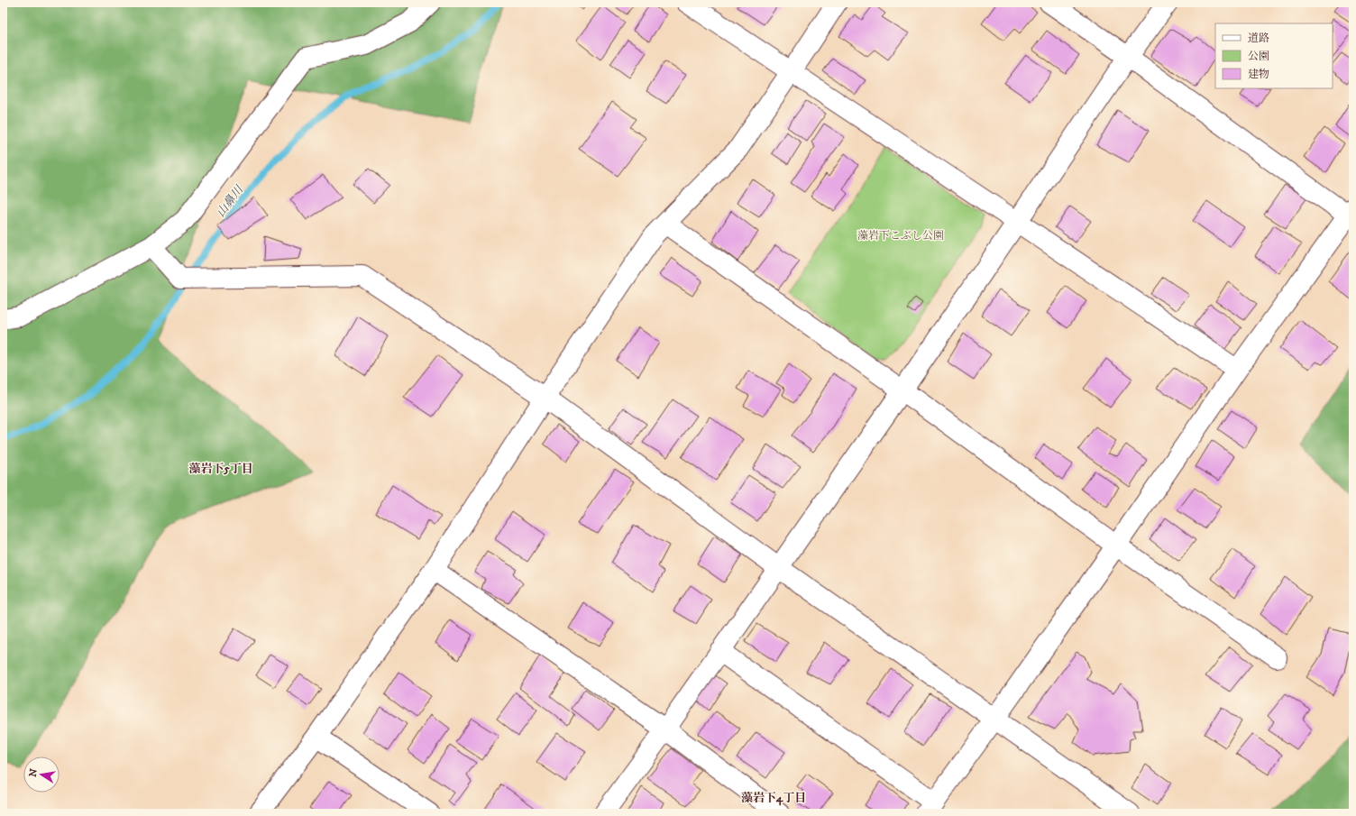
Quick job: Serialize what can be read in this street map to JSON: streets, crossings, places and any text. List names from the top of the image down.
{
  "districts": ["藻岩下5丁目", "藻岩下4丁目"],
  "water": ["山鼻川"],
  "parks": ["藻岩下こぶし公園"],
  "legend": ["道路", "公園", "建物"],
  "north": "left"
}
